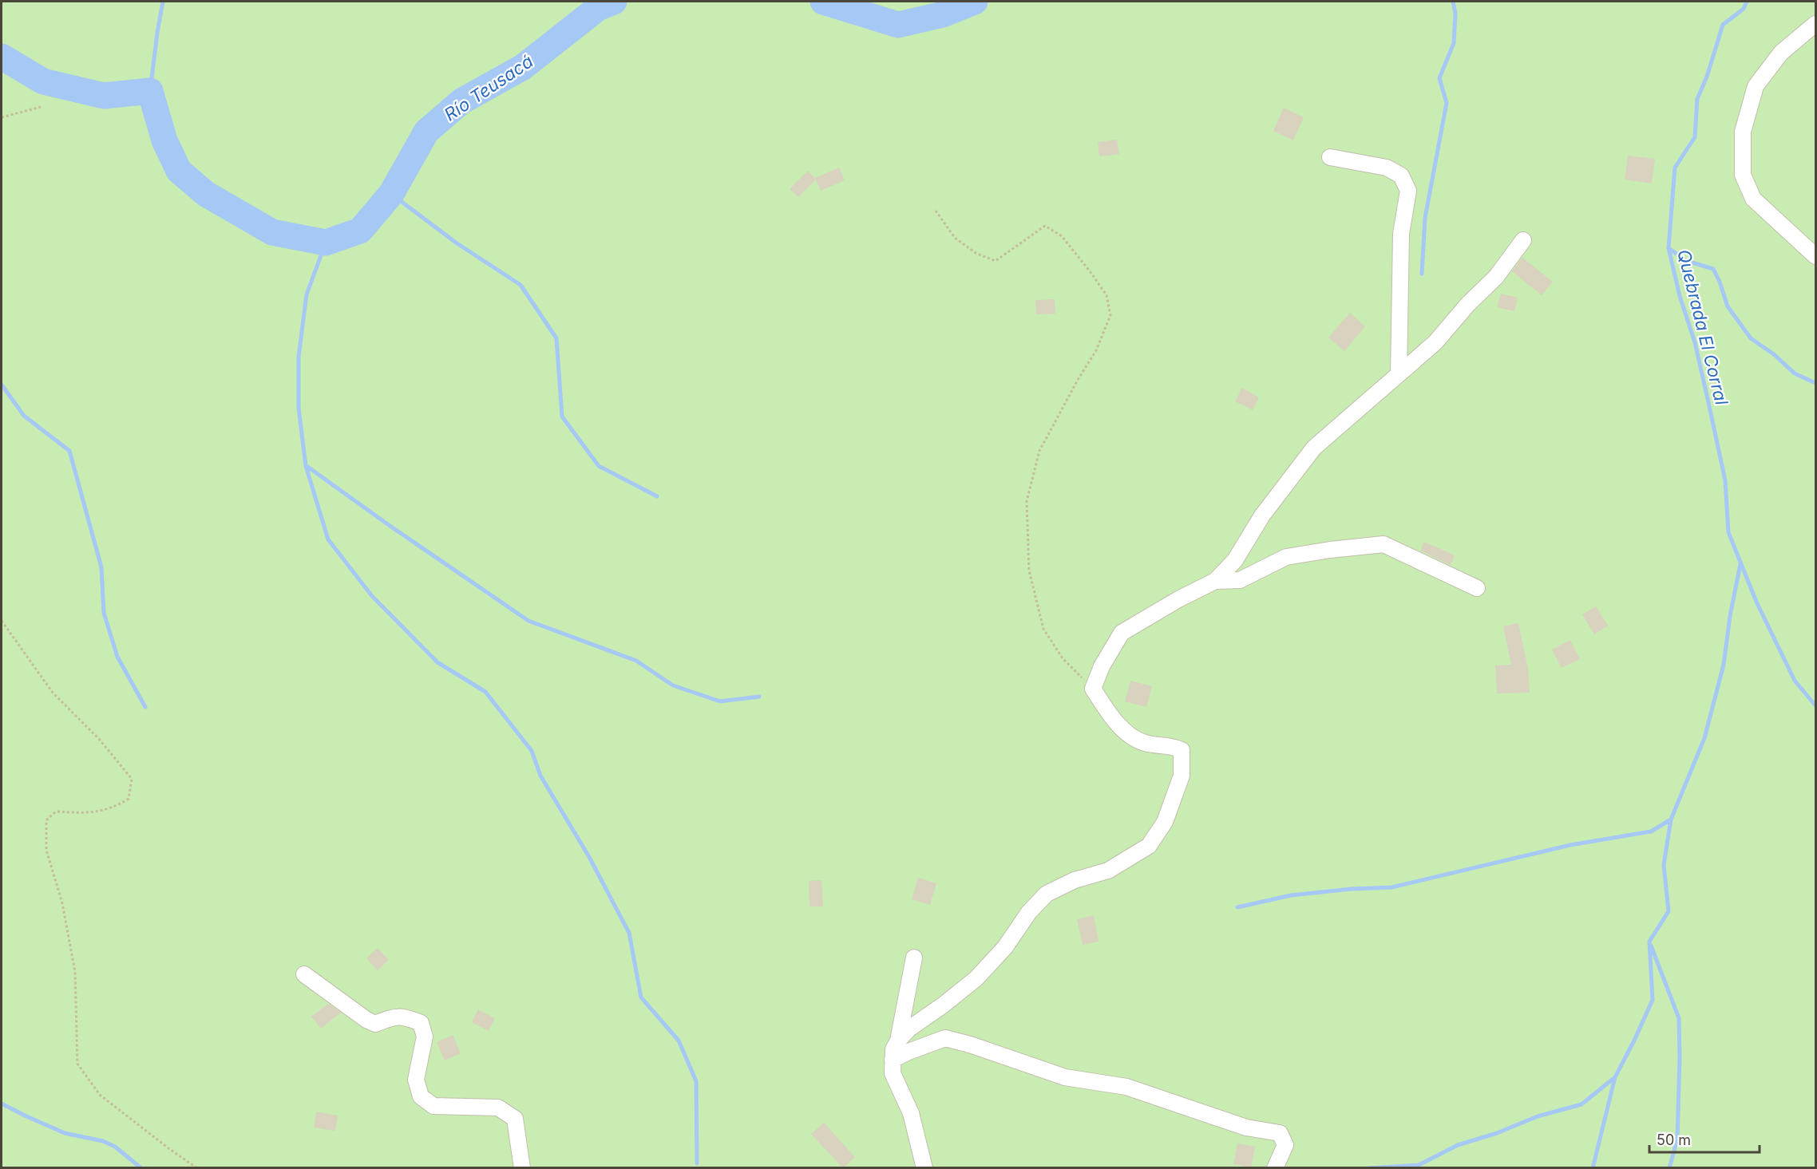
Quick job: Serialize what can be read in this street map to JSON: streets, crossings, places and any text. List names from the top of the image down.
{
  "water": ["Río Teusacá", "Quebrada El Corral"],
  "scale_bar": "50 m"
}
